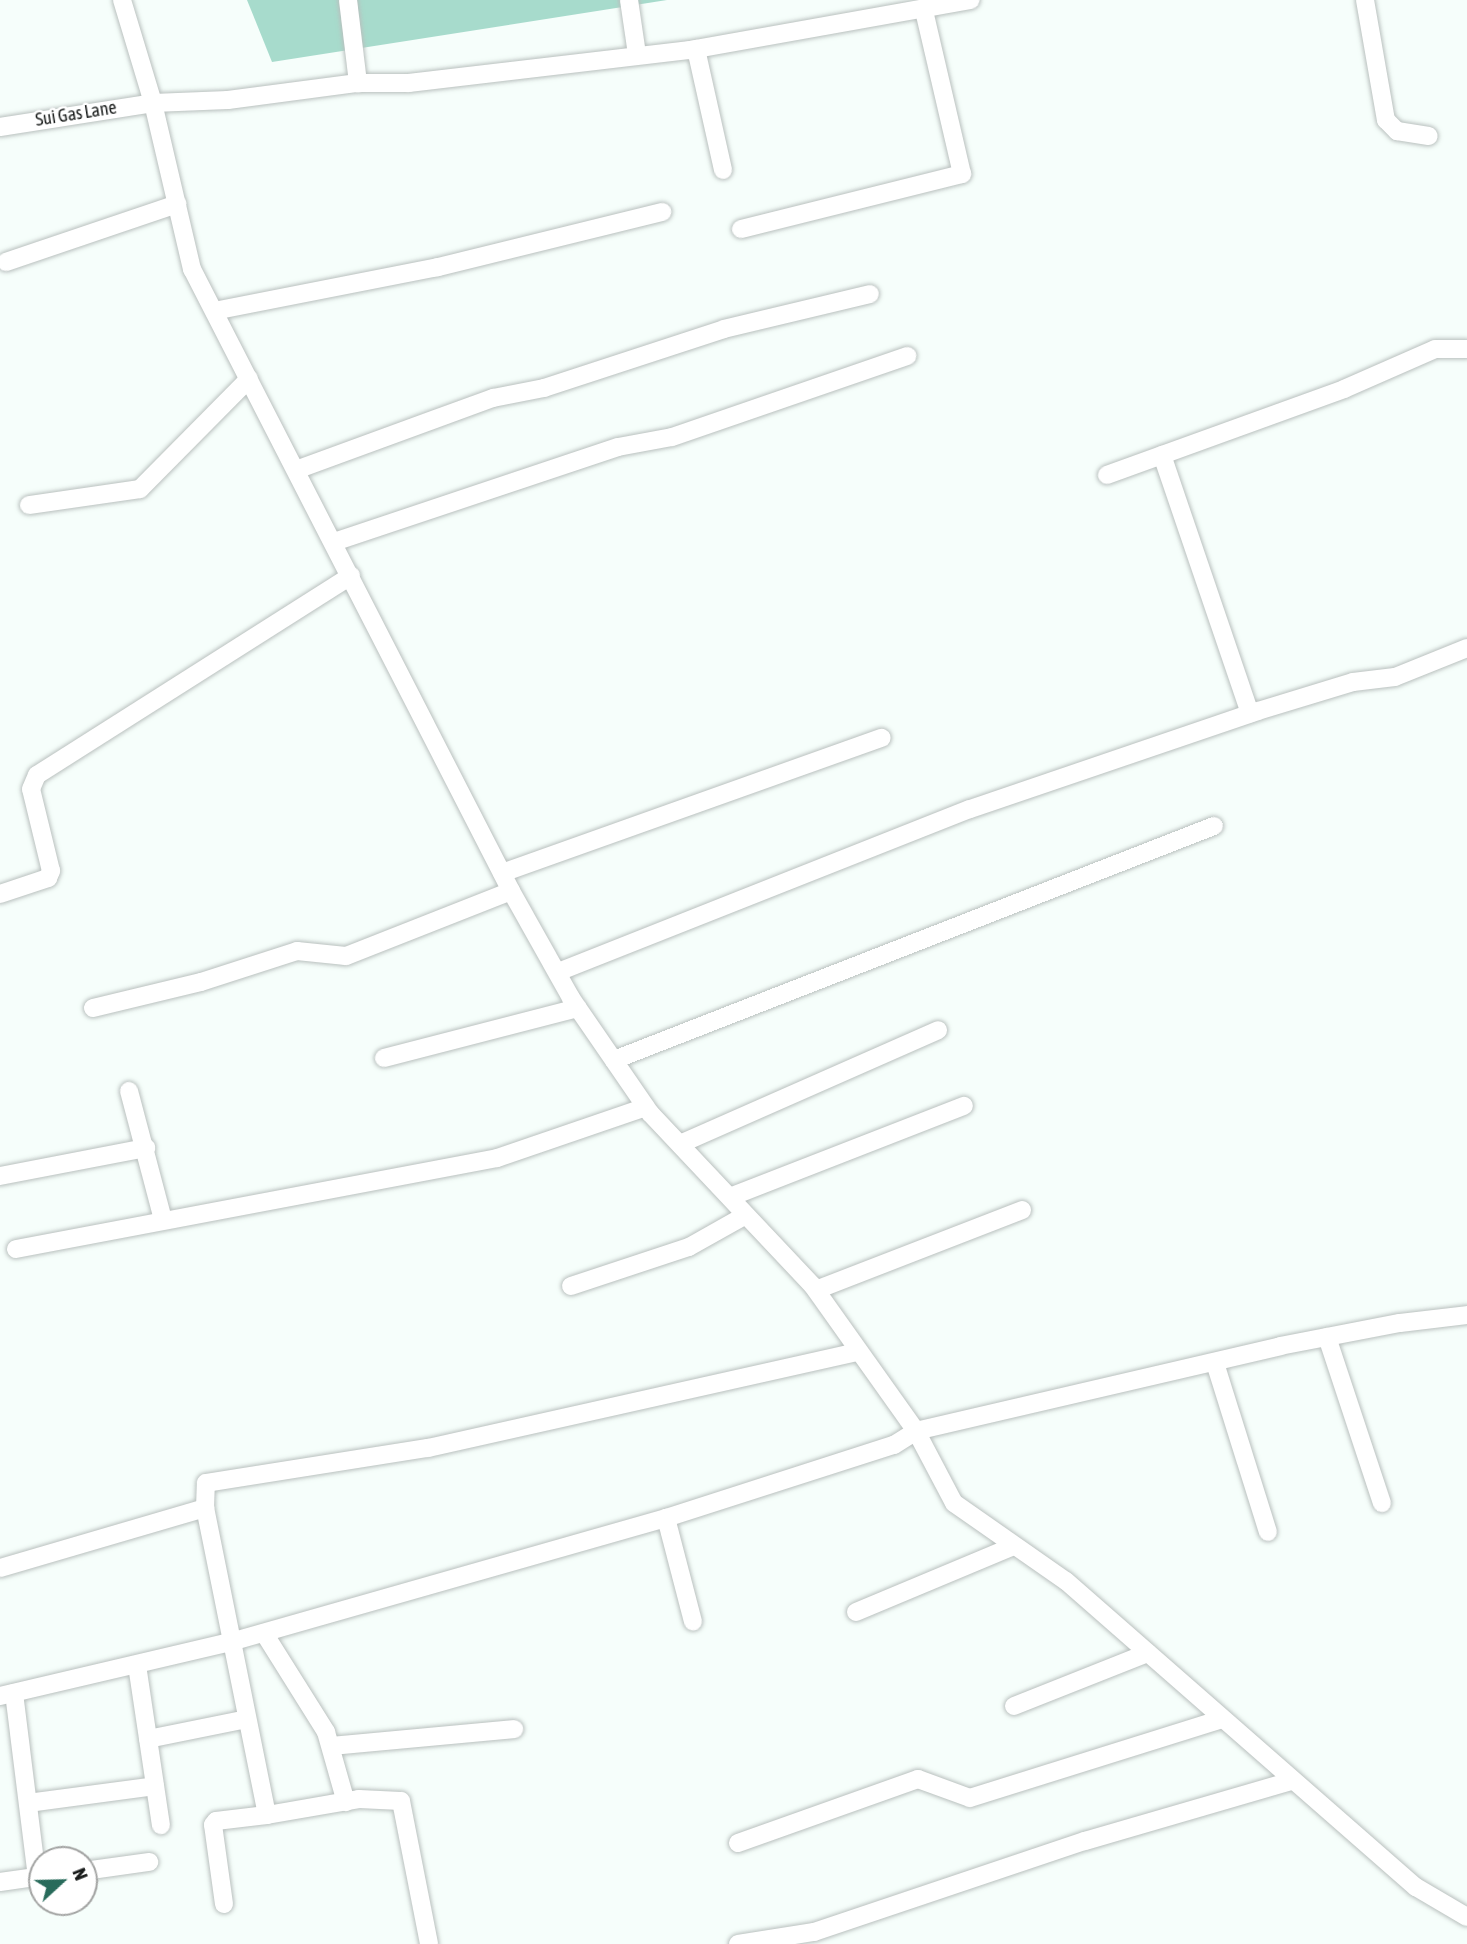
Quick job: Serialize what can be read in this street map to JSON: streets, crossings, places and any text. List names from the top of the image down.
{
  "streets": {
    "street": ["Sui Gas Lane"]
  },
  "north": "right"
}
